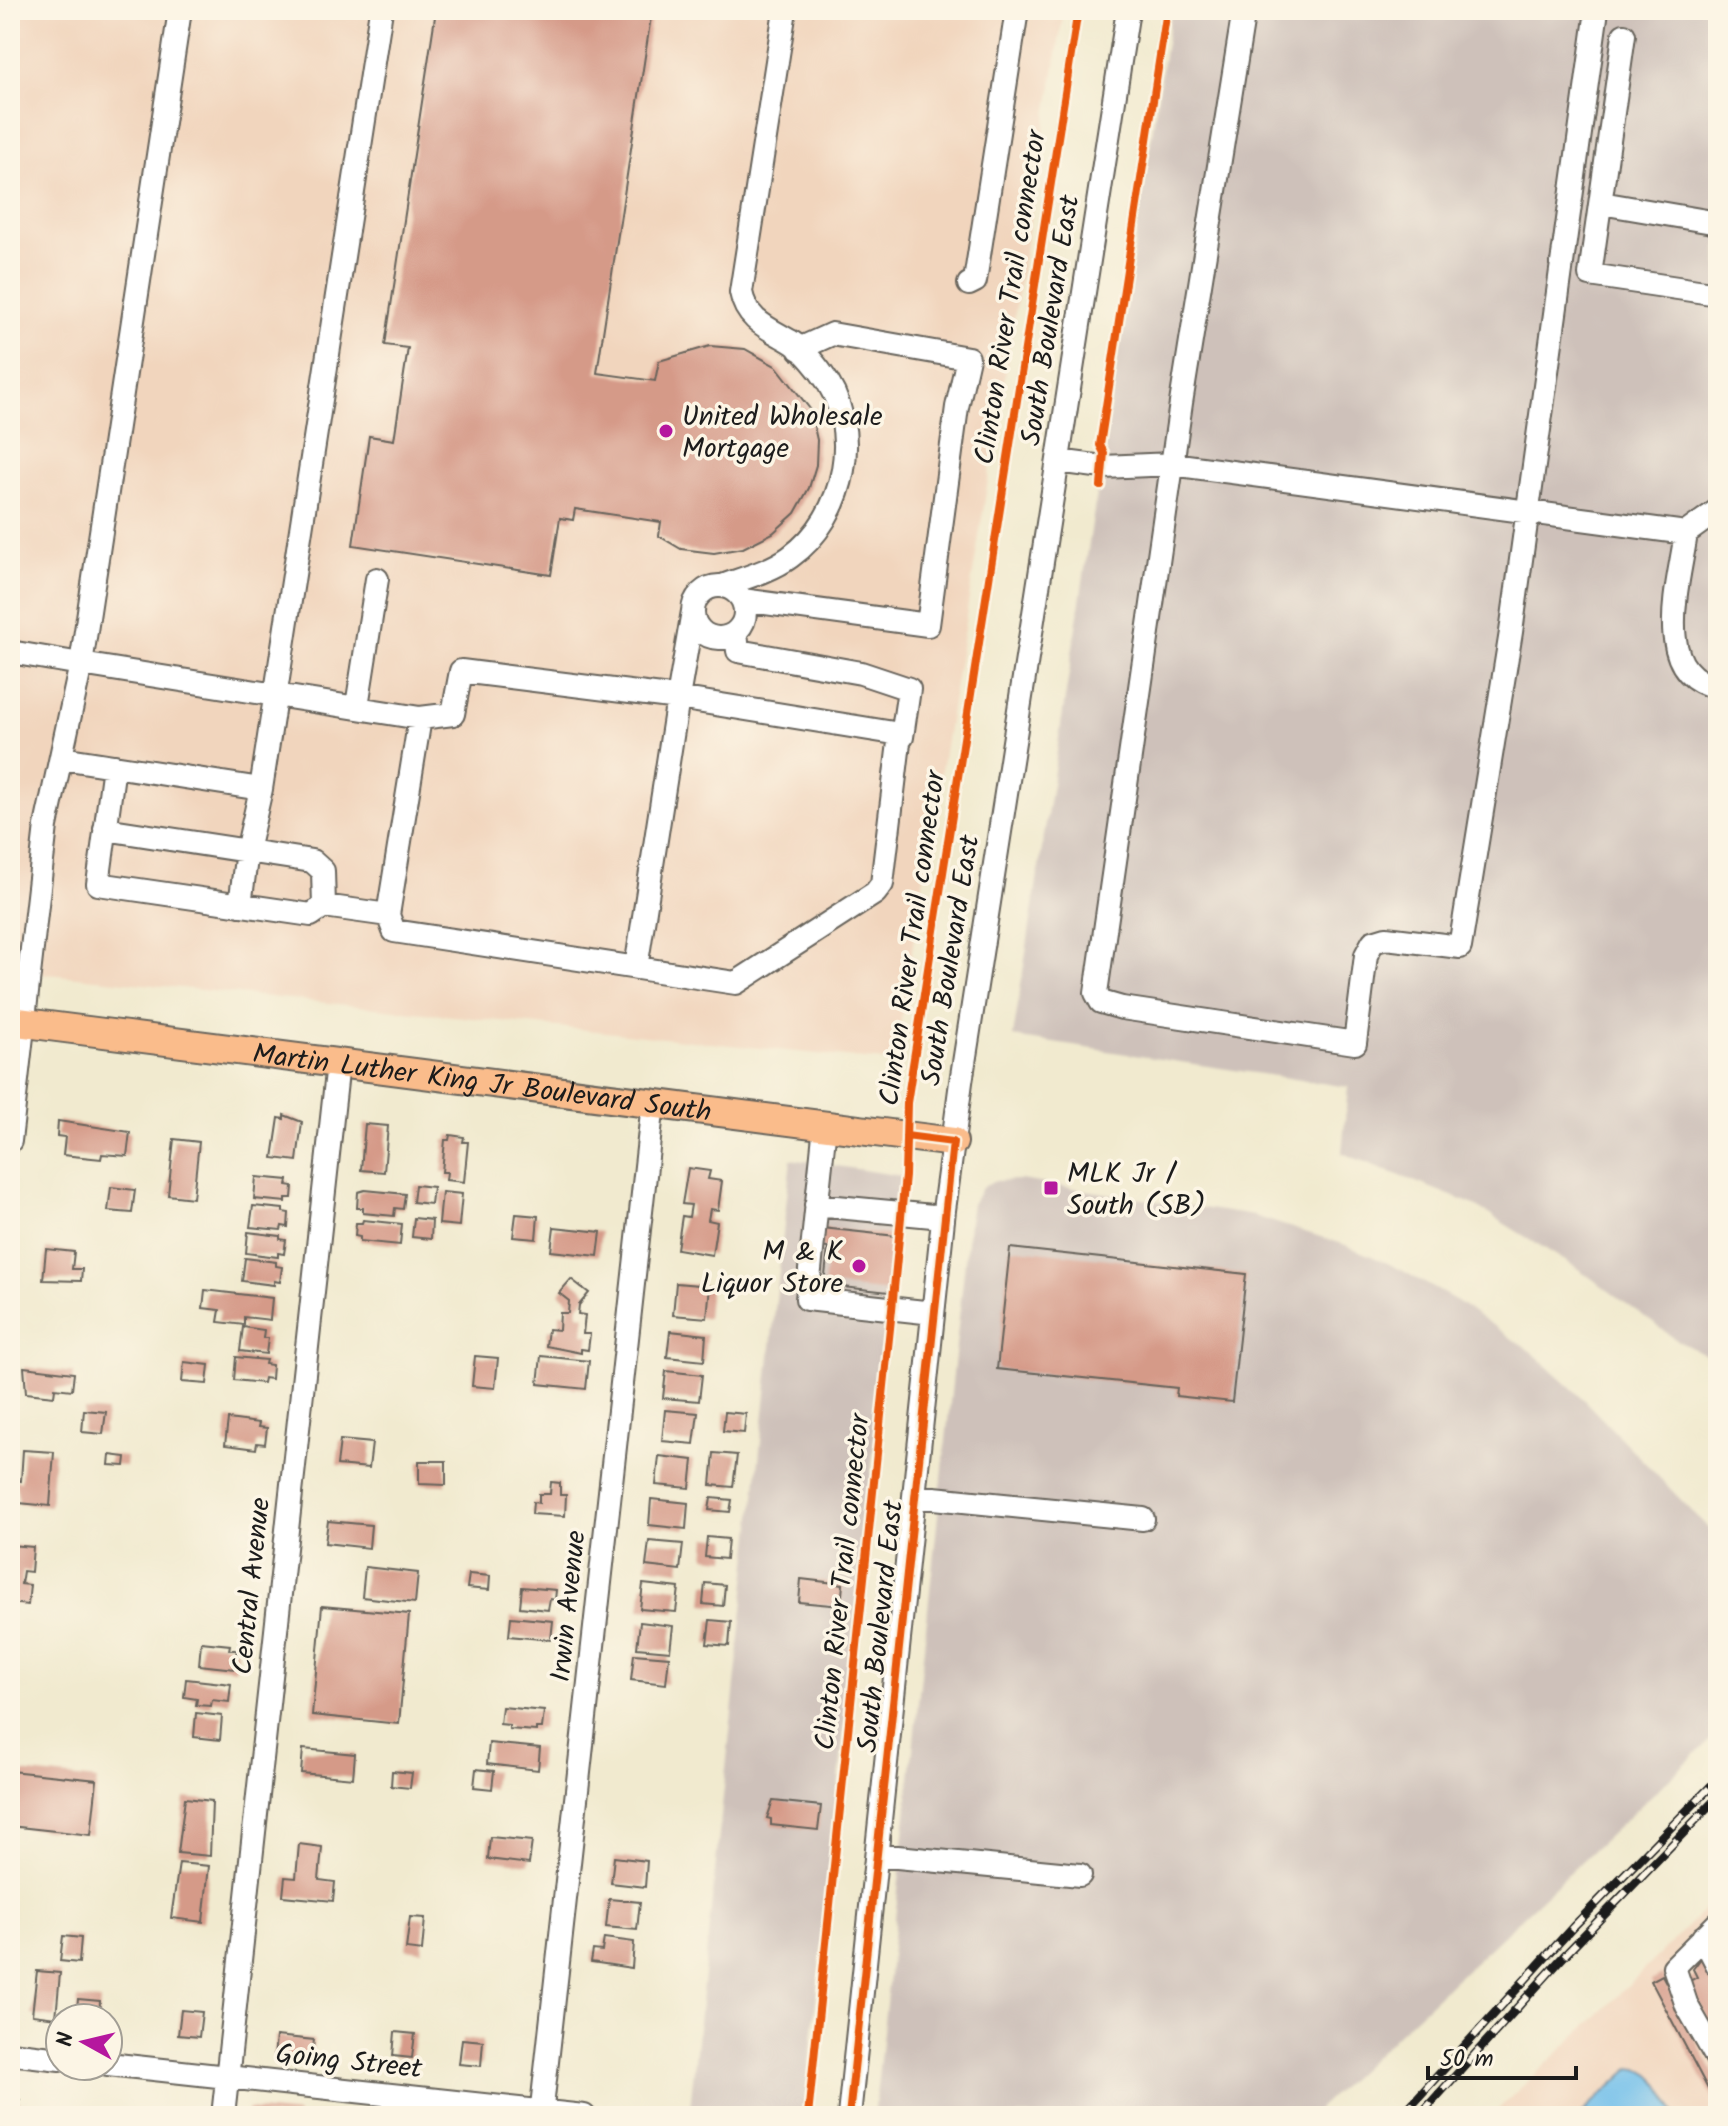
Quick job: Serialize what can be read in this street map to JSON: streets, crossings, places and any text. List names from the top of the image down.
{
  "streets": {
    "main road": ["Martin Luther King Jr Boulevard South"],
    "street": [
      "South Boulevard East",
      "Central Avenue",
      "Irwin Avenue",
      "Going Street"
    ],
    "cycle path": ["Clinton River Trail connector"]
  },
  "crossings": [
    ["South Boulevard East", "Martin Luther King Jr Boulevard South"],
    ["Martin Luther King Jr Boulevard South", "Central Avenue"],
    ["Martin Luther King Jr Boulevard South", "Irwin Avenue"],
    ["Central Avenue", "Going Street"],
    ["Irwin Avenue", "Going Street"]
  ],
  "places": {
    "other": ["United Wholesale Mortgage", "M & K Liquor Store"],
    "transit": ["MLK Jr / South (SB)"]
  },
  "scale_bar": "50 m",
  "north": "left"
}
